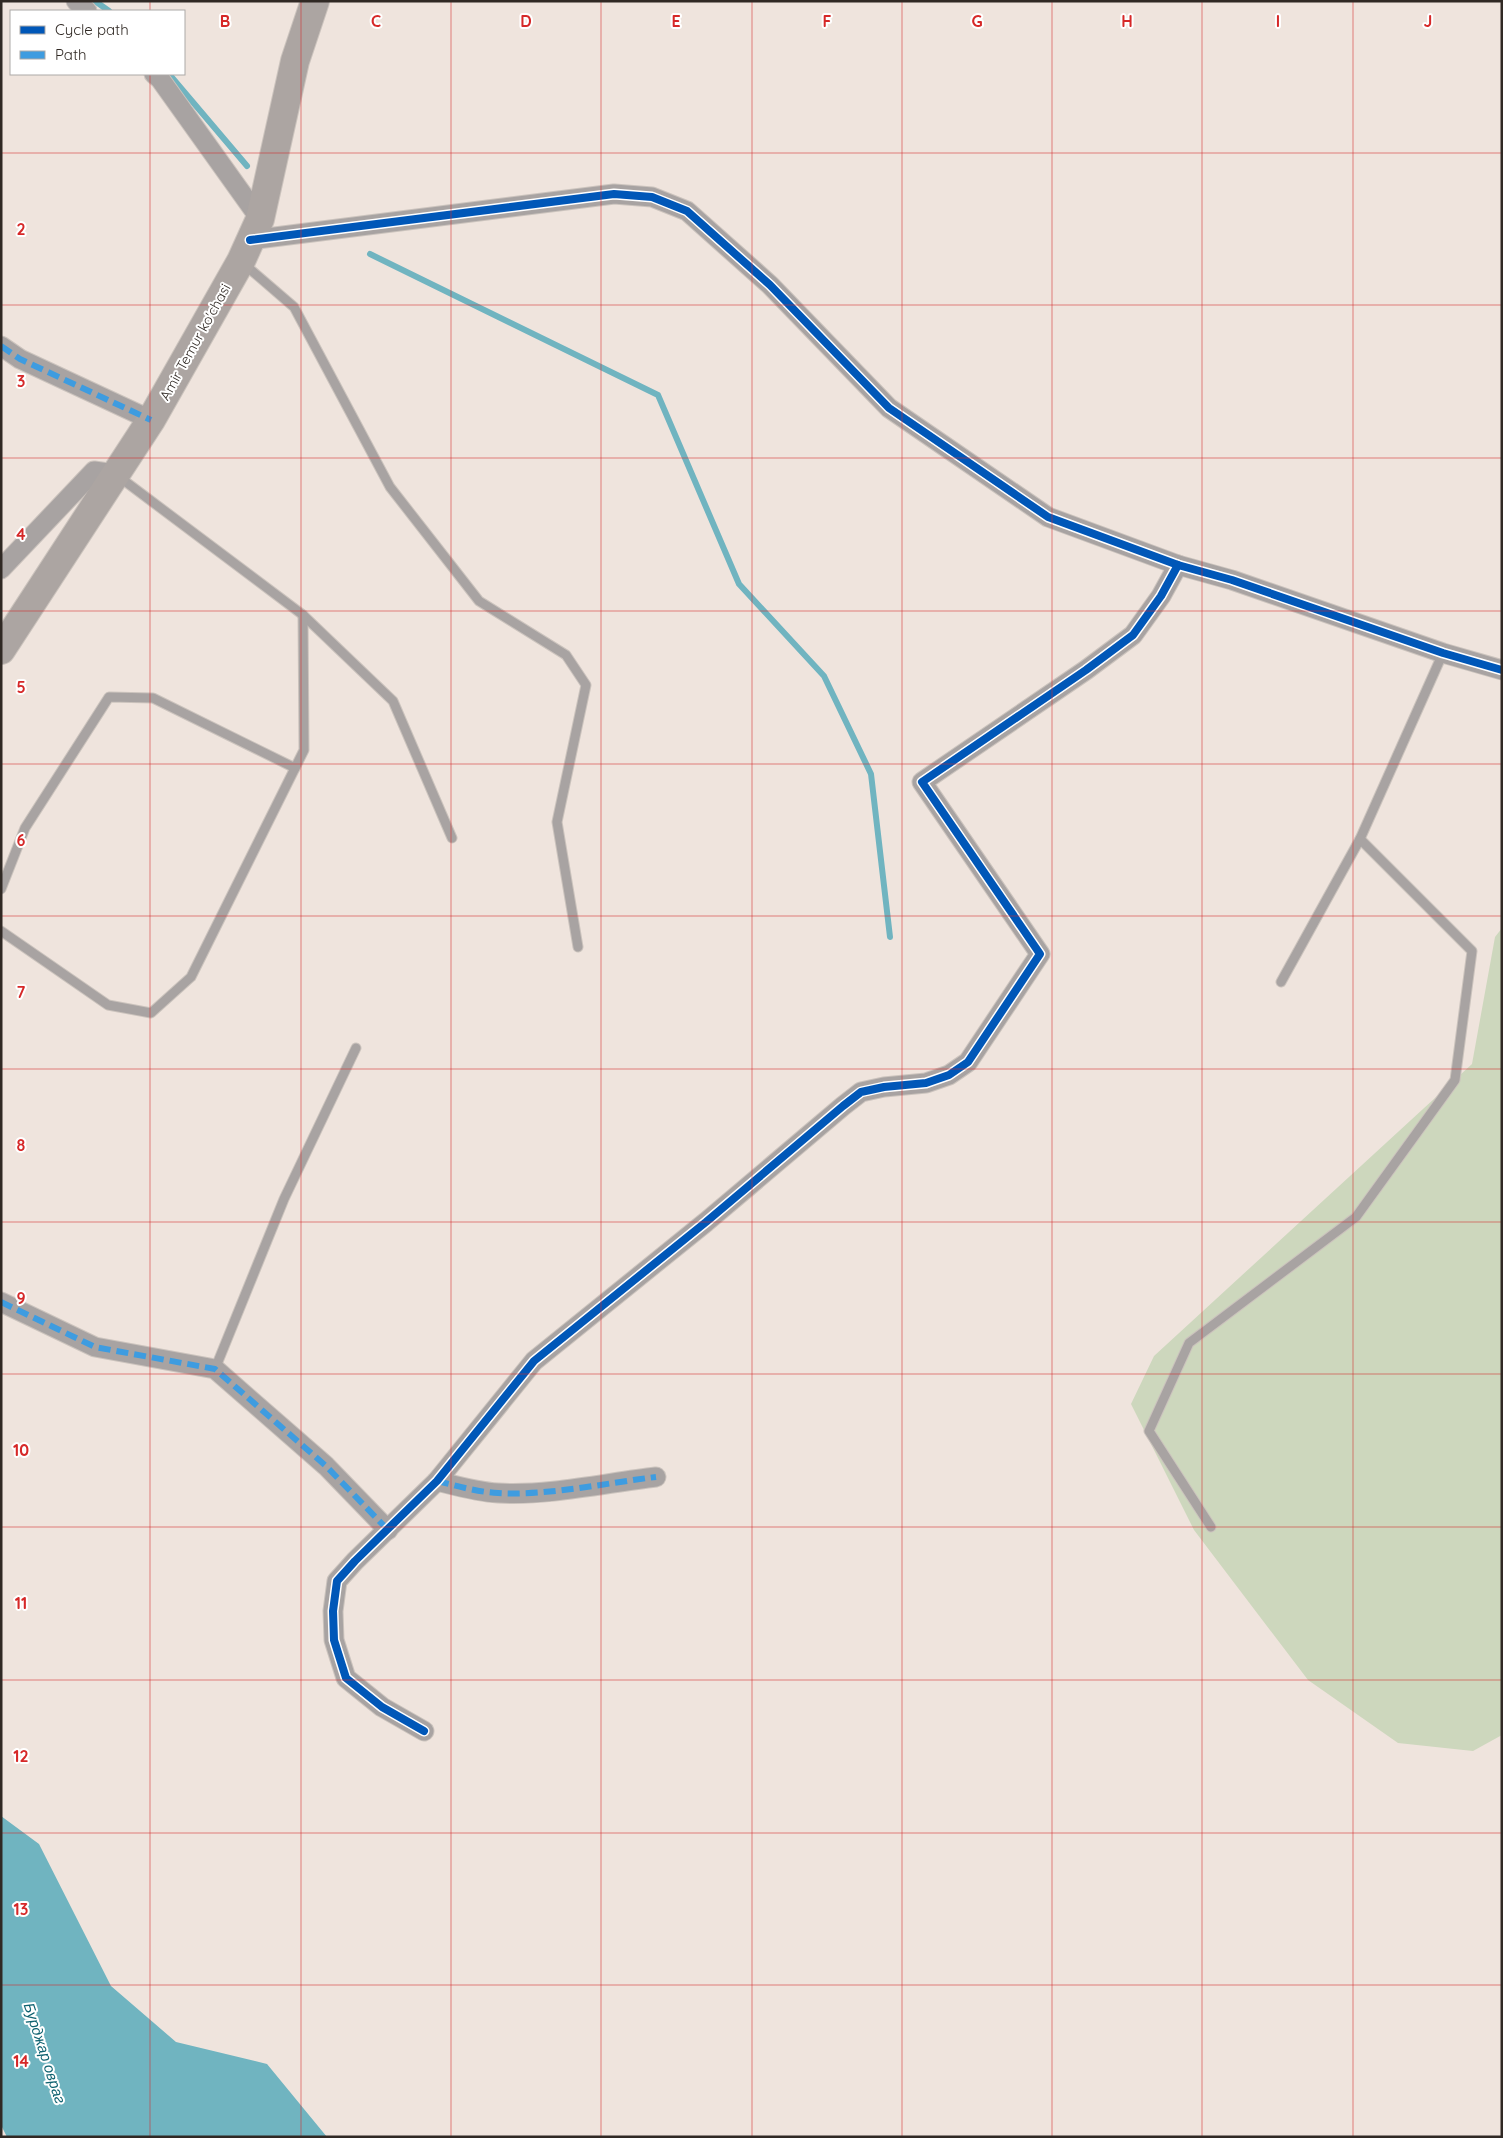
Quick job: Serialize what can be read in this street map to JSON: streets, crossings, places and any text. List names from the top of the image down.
{
  "streets": {
    "main road": ["Amir Temur ko'chasi"]
  },
  "water": ["Бурджар овраг"],
  "legend": ["Cycle path", "Path"],
  "grid": {
    "columns": [
      "B",
      "C",
      "D",
      "E",
      "F",
      "G",
      "H",
      "I",
      "J"
    ],
    "rows": [
      "2",
      "3",
      "4",
      "5",
      "6",
      "7",
      "8",
      "9",
      "10",
      "11",
      "12",
      "13",
      "14"
    ]
  }
}
